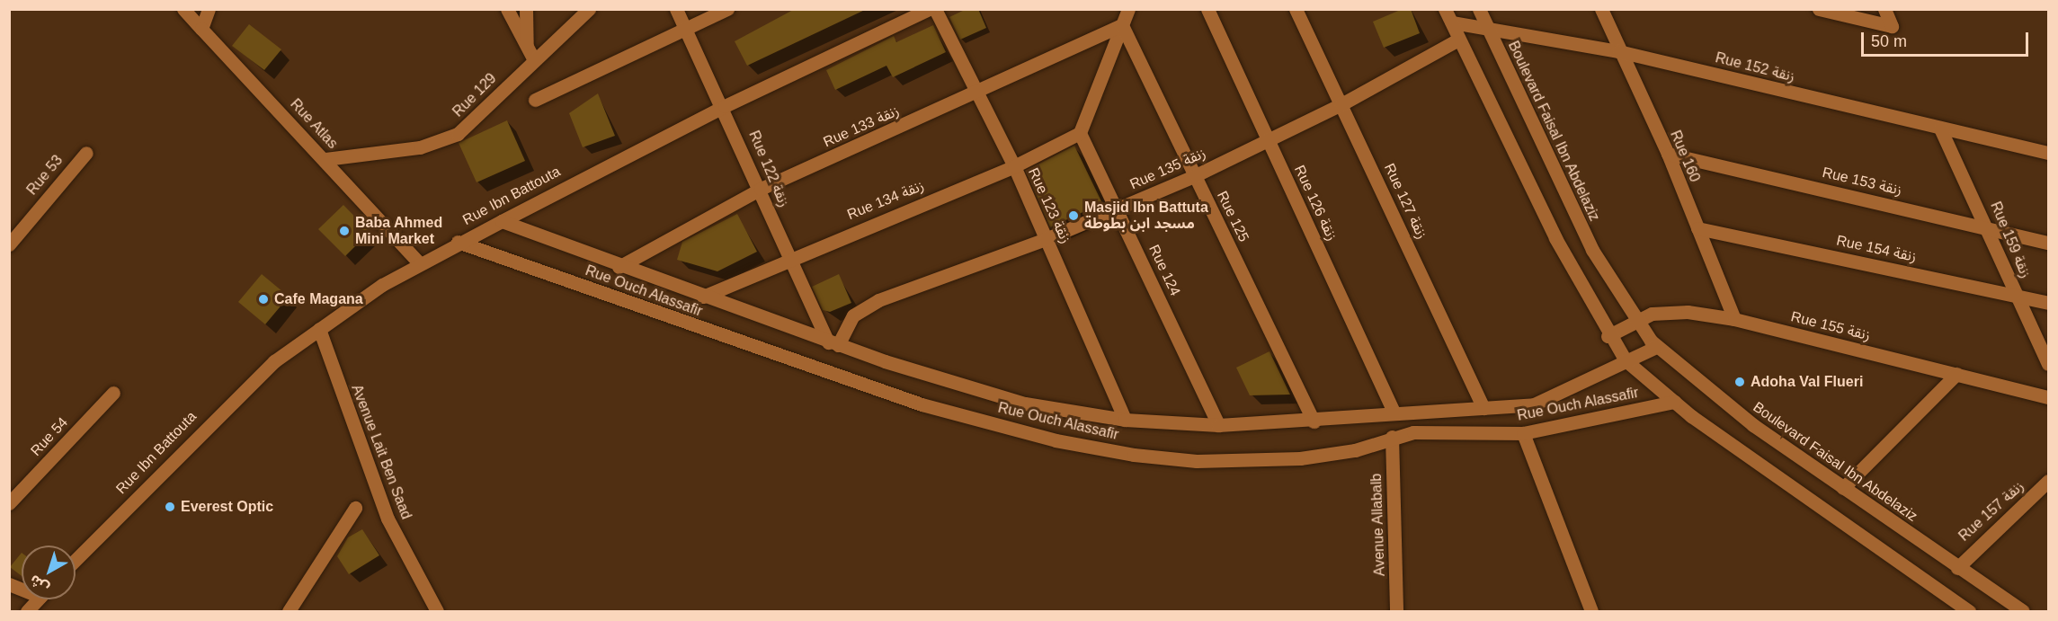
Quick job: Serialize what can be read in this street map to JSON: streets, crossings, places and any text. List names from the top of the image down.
{
  "streets": {
    "street": [
      "Rue 152 زنقة",
      "Rue 129",
      "Rue Atlas",
      "Rue 133 زنقة",
      "Boulevard Faisal Ibn Abdelaziz",
      "Rue 160",
      "Rue 122 زنقة",
      "Rue 135 زنقة",
      "Rue 53",
      "Rue 153 زنقة",
      "Rue Ibn Battouta",
      "Rue 134 زنقة",
      "Rue 127 زنقة",
      "Rue 126 زنقة",
      "Rue 123 زنقة",
      "Rue 125",
      "Rue 159 زنقة",
      "Rue 154 زنقة",
      "Rue 124",
      "Rue Ouch Alassafir",
      "Rue 155 زنقة",
      "Rue 54",
      "Avenue Lait Ben Saad",
      "Rue 157 زنقة",
      "Avenue Allabalb"
    ]
  },
  "crossings": [
    ["Rue 152 زنقة", "Boulevard Faisal Ibn Abdelaziz"],
    ["Rue 152 زنقة", "Rue 160"],
    ["Rue 152 زنقة", "Rue 159 زنقة"],
    ["Rue 129", "Rue Atlas"],
    ["Rue Atlas", "Rue Ibn Battouta"],
    ["Rue 133 زنقة", "Rue 122 زنقة"],
    ["Rue 133 زنقة", "Rue 123 زنقة"],
    ["Rue 133 زنقة", "Rue 125"],
    ["Rue 133 زنقة", "Rue Ouch Alassafir"],
    ["Boulevard Faisal Ibn Abdelaziz", "Rue Ouch Alassafir"],
    ["Boulevard Faisal Ibn Abdelaziz", "Rue 155 زنقة"],
    ["Boulevard Faisal Ibn Abdelaziz", "Rue 157 زنقة"],
    ["Rue 160", "Rue 153 زنقة"],
    ["Rue 160", "Rue 154 زنقة"],
    ["Rue 160", "Rue 155 زنقة"],
    ["Rue 122 زنقة", "Rue 135 زنقة"],
    ["Rue 122 زنقة", "Rue Ibn Battouta"],
    ["Rue 122 زنقة", "Rue 134 زنقة"],
    ["Rue 122 زنقة", "Rue Ouch Alassafir"],
    ["Rue 135 زنقة", "Rue 127 زنقة"],
    ["Rue 135 زنقة", "Rue 126 زنقة"],
    ["Rue 135 زنقة", "Rue 123 زنقة"],
    ["Rue 135 زنقة", "Rue 125"],
    ["Rue 135 زنقة", "Rue 124"],
    ["Rue 135 زنقة", "Rue Ouch Alassafir"],
    ["Rue 153 زنقة", "Rue 159 زنقة"],
    ["Rue Ibn Battouta", "Rue Ouch Alassafir"],
    ["Rue Ibn Battouta", "Avenue Lait Ben Saad"],
    ["Rue 134 زنقة", "Rue 123 زنقة"],
    ["Rue 134 زنقة", "Rue 124"],
    ["Rue 134 زنقة", "Rue Ouch Alassafir"],
    ["Rue 127 زنقة", "Rue Ouch Alassafir"],
    ["Rue 126 زنقة", "Rue Ouch Alassafir"],
    ["Rue 123 زنقة", "Rue Ouch Alassafir"],
    ["Rue 125", "Rue Ouch Alassafir"],
    ["Rue 159 زنقة", "Rue 154 زنقة"],
    ["Rue 124", "Rue Ouch Alassafir"],
    ["Rue Ouch Alassafir", "Avenue Allabalb"]
  ],
  "places": [
    "Masjid Ibn Battuta مسجد ابن بطوطة",
    "Baba Ahmed Mini Market",
    "Cafe Magana",
    "Adoha Val Flueri",
    "Everest Optic"
  ],
  "scale_bar": "50 m",
  "north": "bottom left"
}
